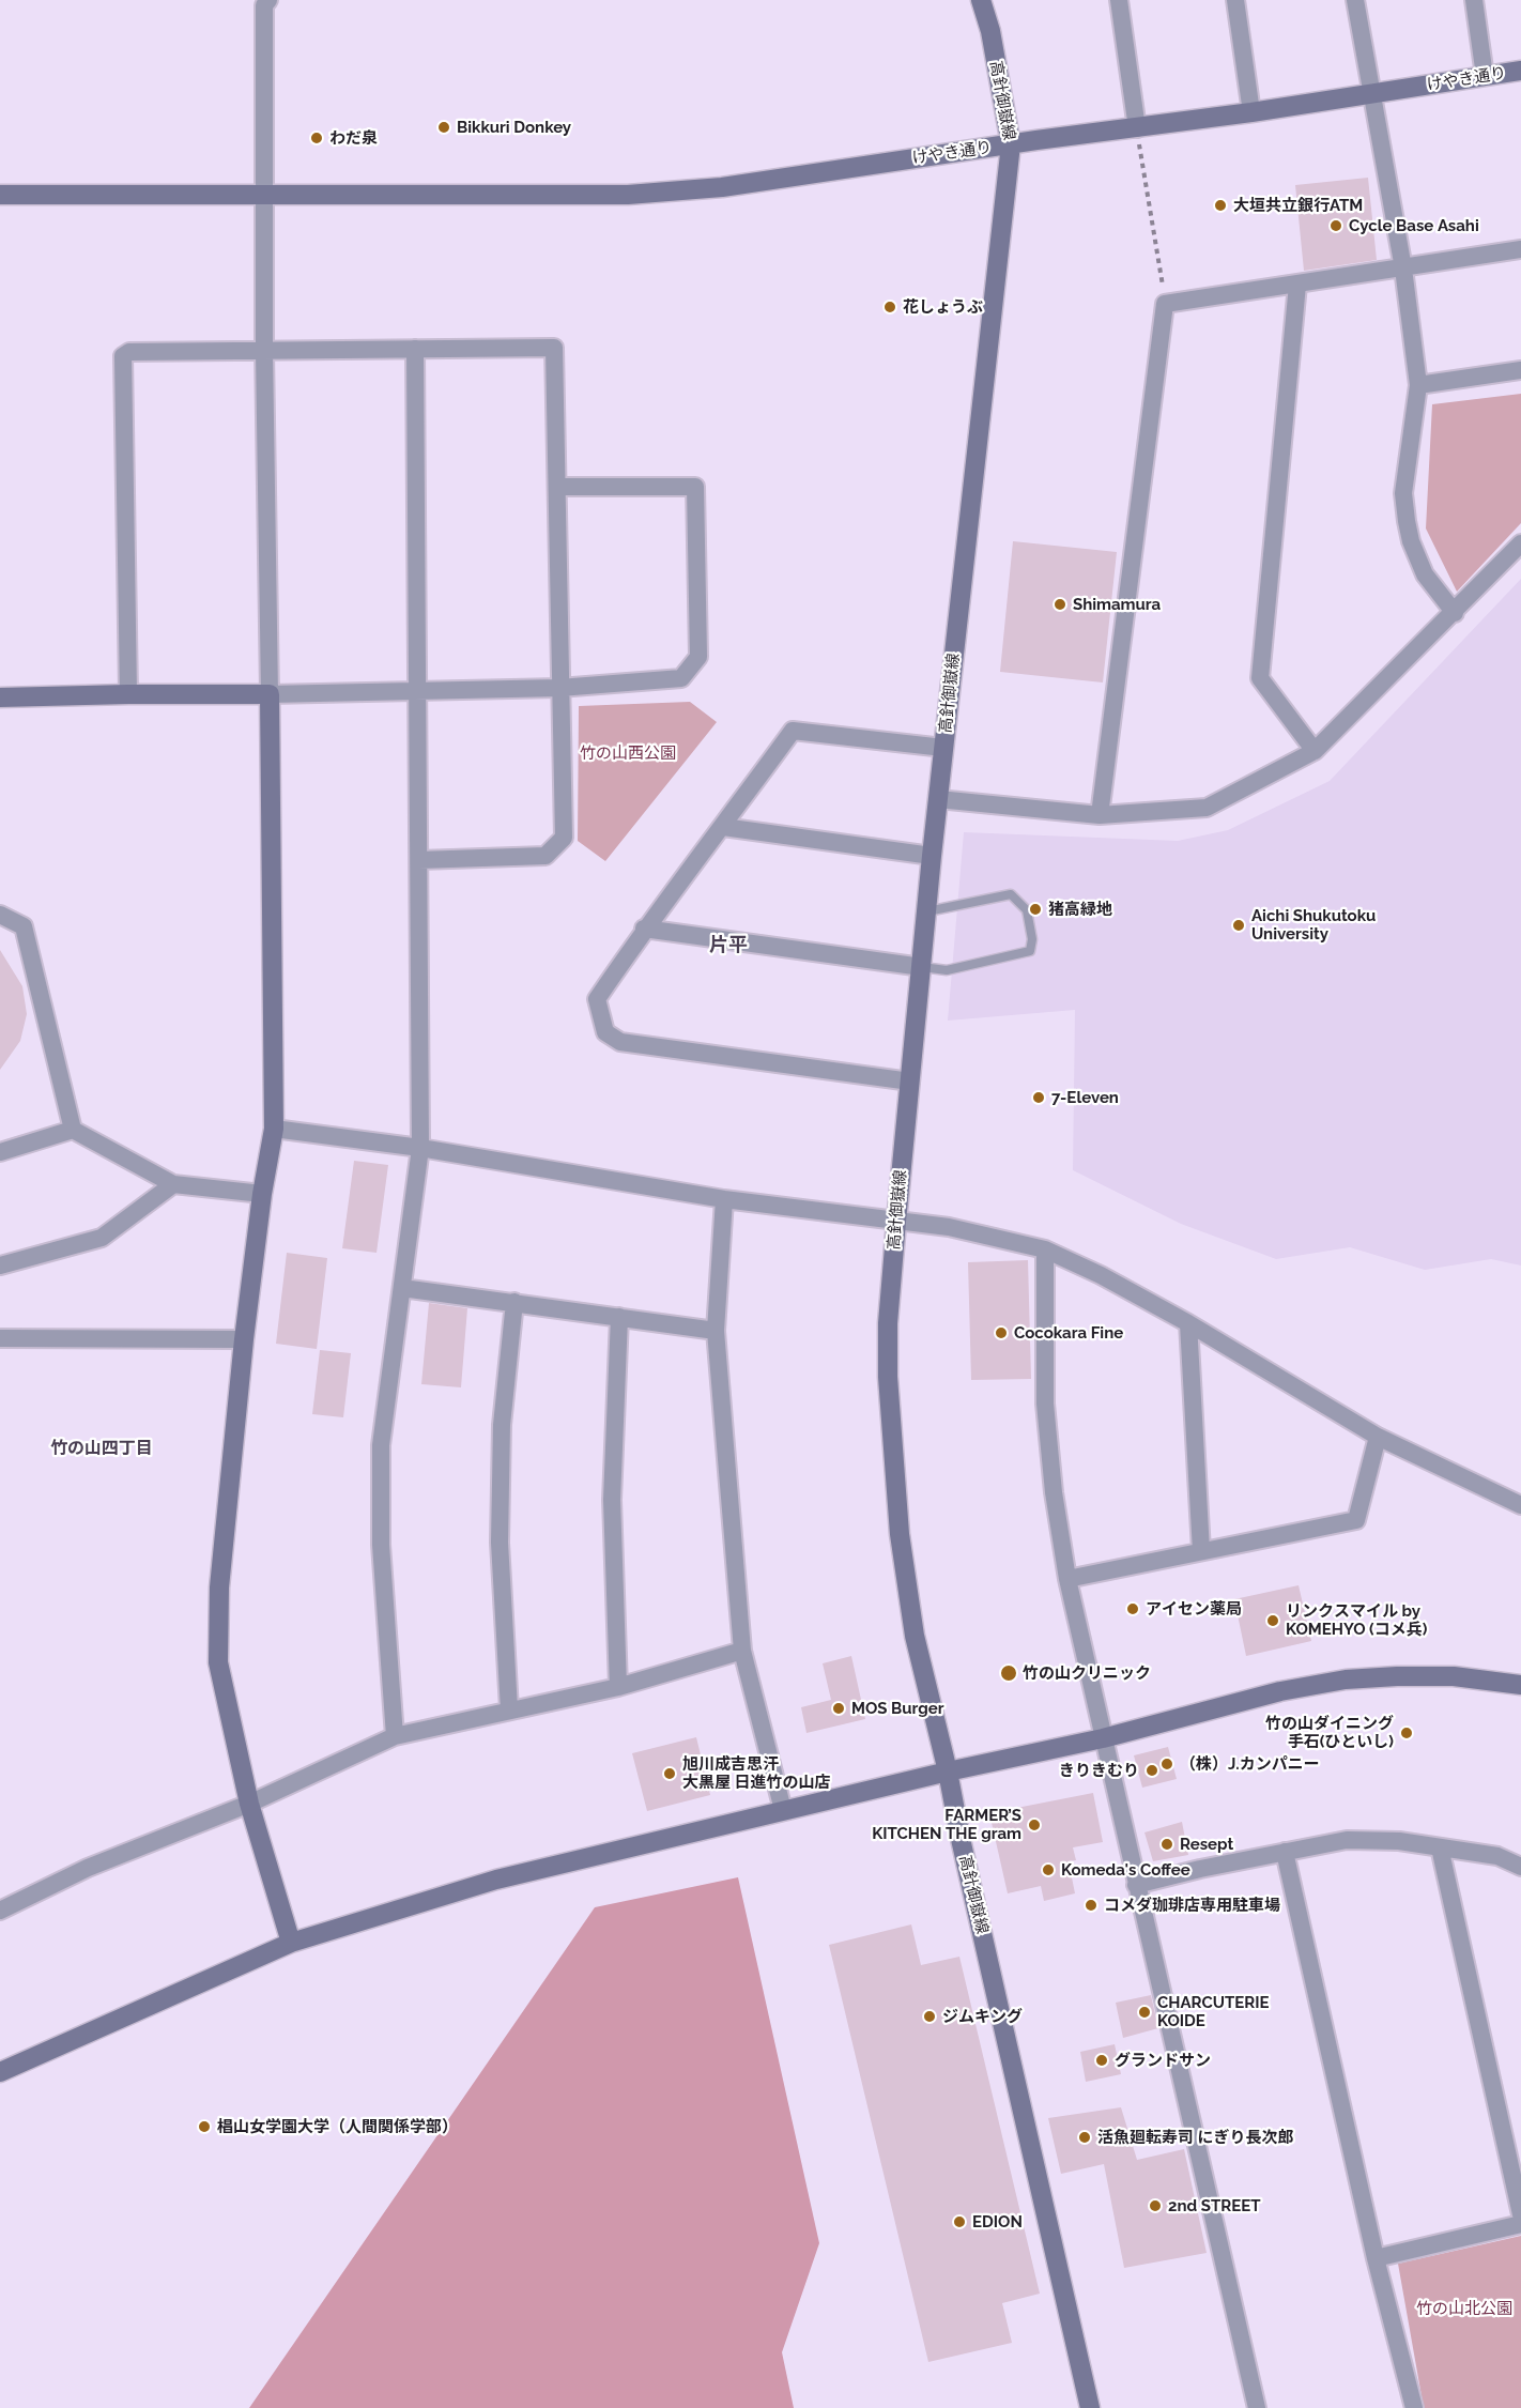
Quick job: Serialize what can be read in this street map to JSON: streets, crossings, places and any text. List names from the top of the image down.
{
  "streets": {
    "street": ["けやき通り", "高針御嶽線"]
  },
  "crossings": [
    ["けやき通り", "高針御嶽線"]
  ],
  "districts": ["片平", "竹の山四丁目"],
  "parks": ["竹の山西公園", "竹の山北公園"],
  "places": [
    "Bikkuri Donkey",
    "わだ泉",
    "大垣共立銀行ATM",
    "Cycle Base Asahi",
    "花しょうぶ",
    "Shimamura",
    "猪高緑地",
    "Aichi Shukutoku University",
    "7-Eleven",
    "Cocokara Fine",
    "アイセン薬局",
    "リンクスマイル by KOMEHYO (コメ兵)",
    "竹の山クリニック",
    "MOS Burger",
    "竹の山ダイニング 手石(ひといし)",
    "（株）J.カンパニー",
    "きりきむり",
    "旭川成吉思汗 大黒屋 日進竹の山店",
    "FARMER’S KITCHEN THE gram",
    "Resept",
    "Komeda's Coffee",
    "コメダ珈琲店専用駐車場",
    "CHARCUTERIE KOIDE",
    "ジムキング",
    "グランドサン",
    "椙山女学園大学（人間関係学部）",
    "活魚廻転寿司 にぎり長次郎",
    "2nd STREET",
    "EDION"
  ]
}
